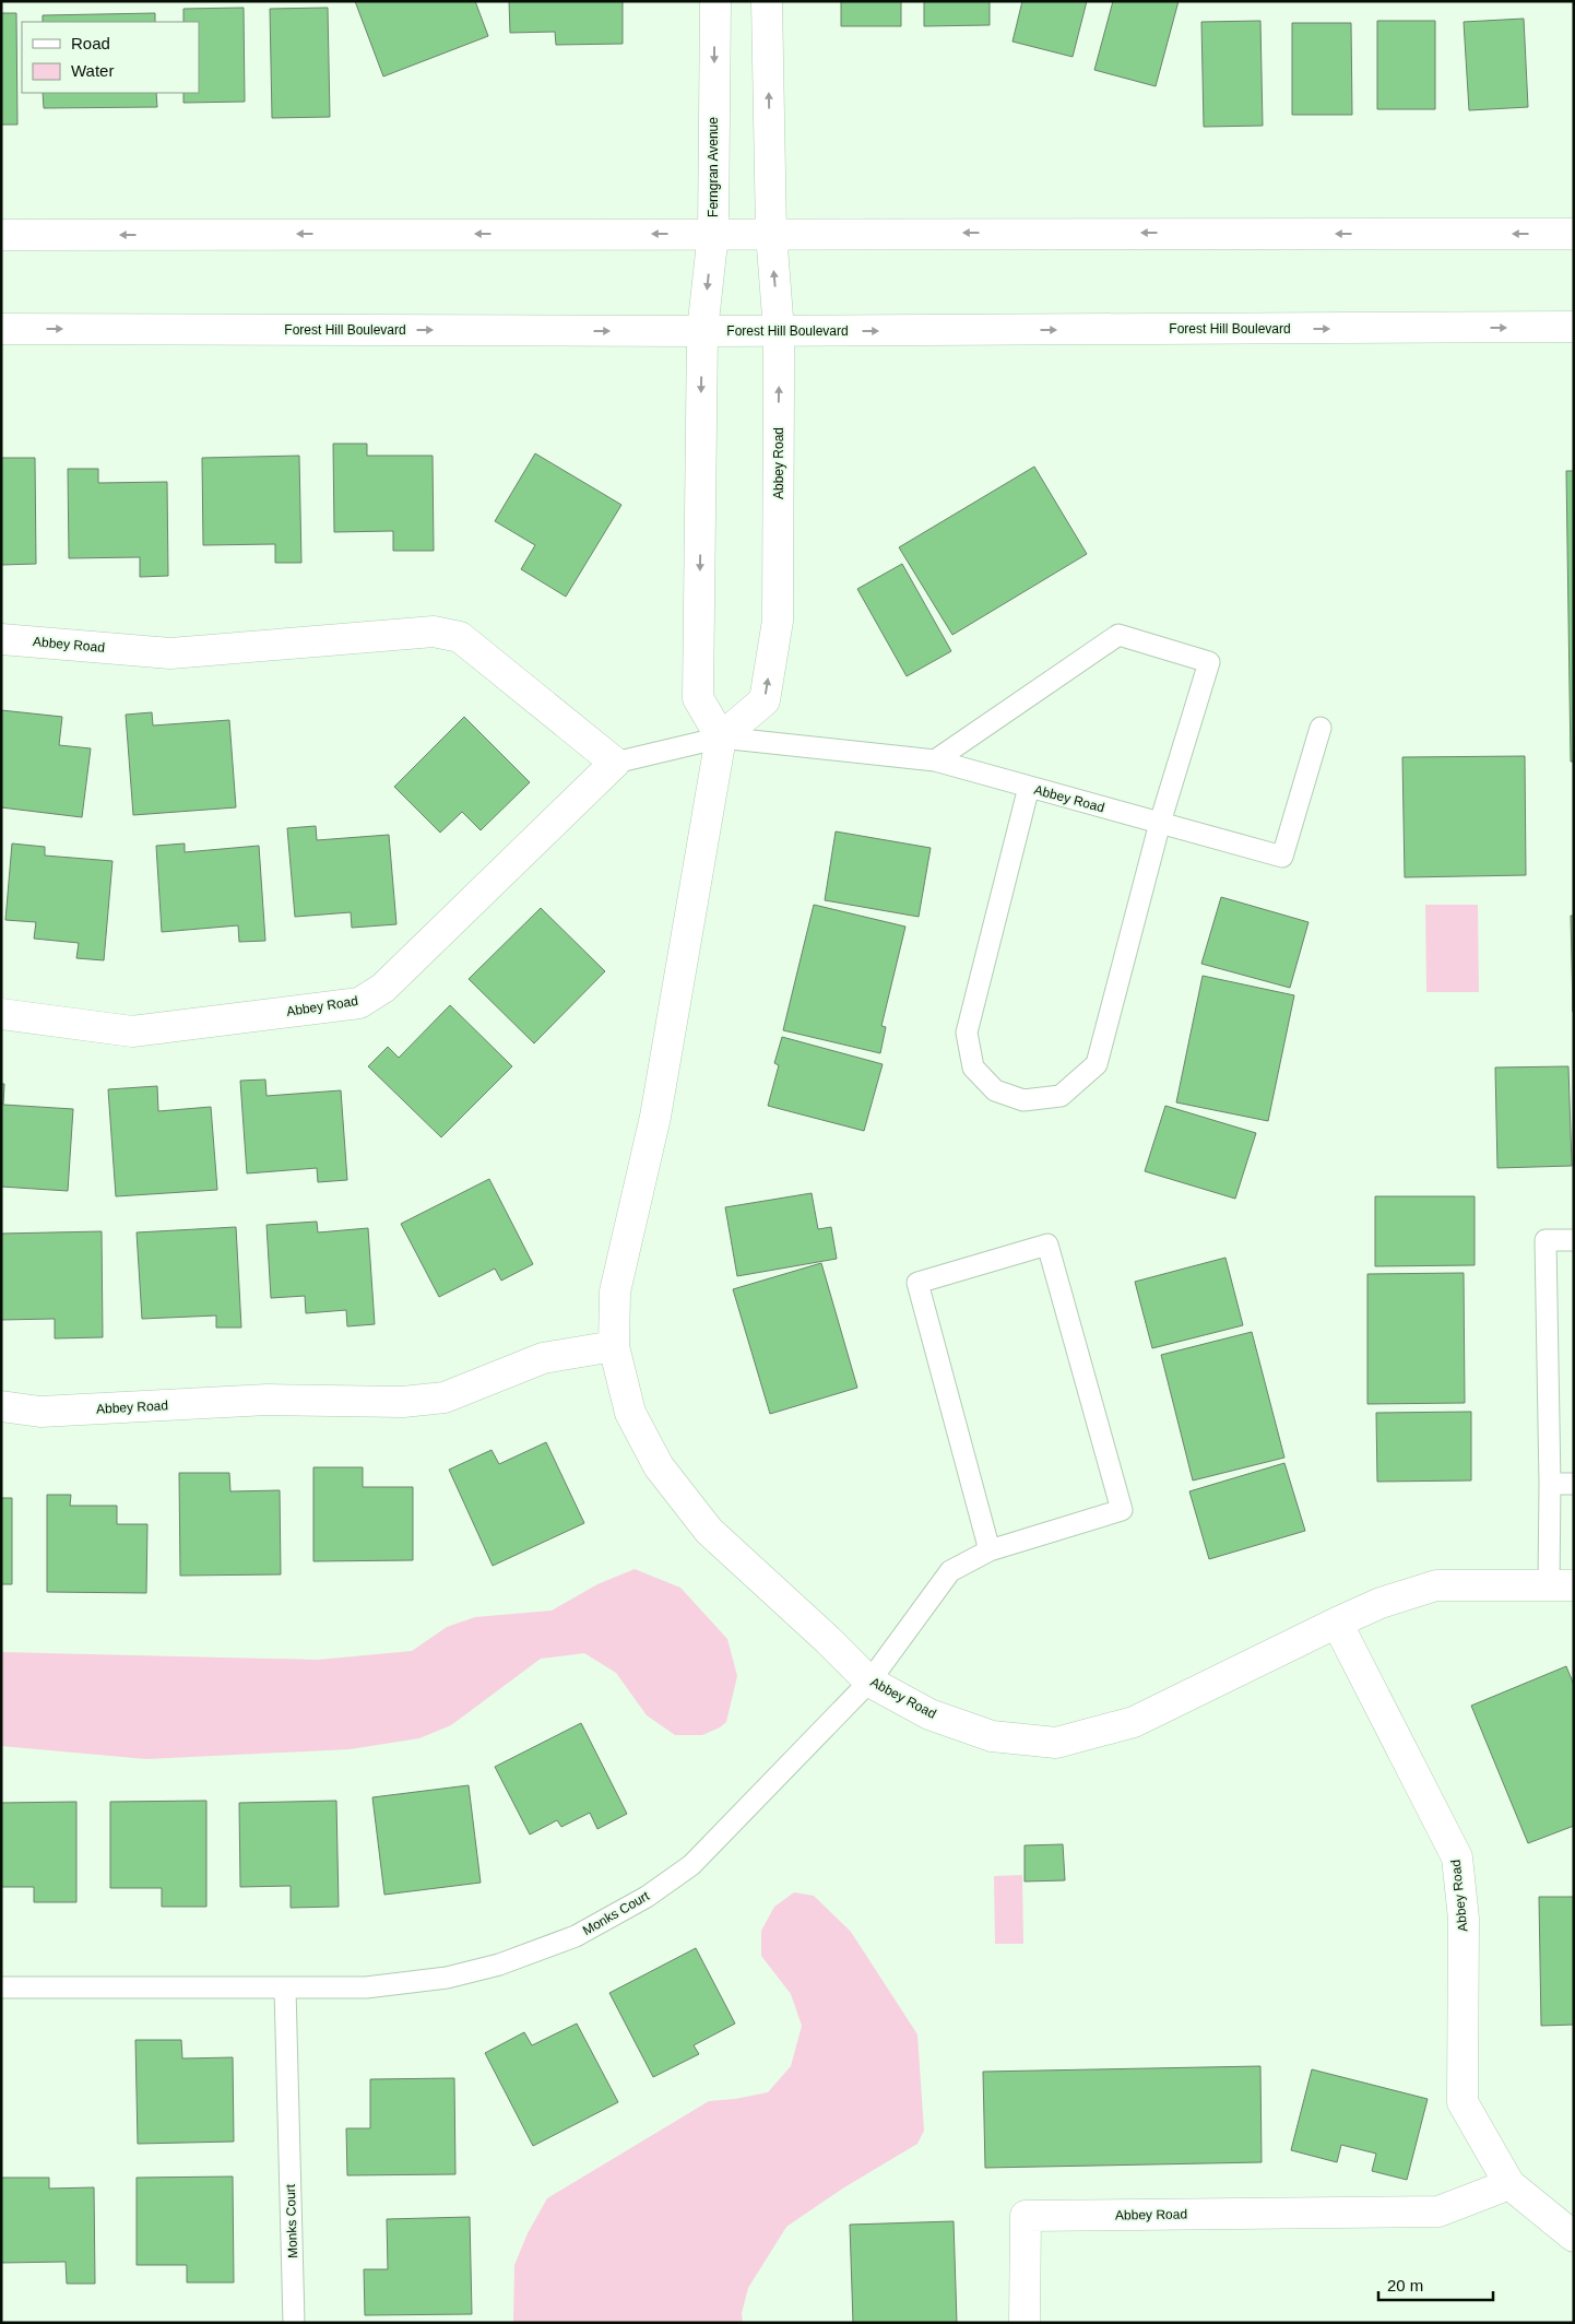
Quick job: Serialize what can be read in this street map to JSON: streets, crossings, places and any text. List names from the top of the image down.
{
  "streets": {
    "street": ["Ferngran Avenue", "Forest Hill Boulevard", "Abbey Road"],
    "lane": ["Monks Court"]
  },
  "crossings": [
    ["Ferngran Avenue", "Forest Hill Boulevard"],
    ["Forest Hill Boulevard", "Abbey Road"],
    ["Abbey Road", "Monks Court"]
  ],
  "legend": ["Road", "Water"],
  "scale_bar": "20 m"
}
